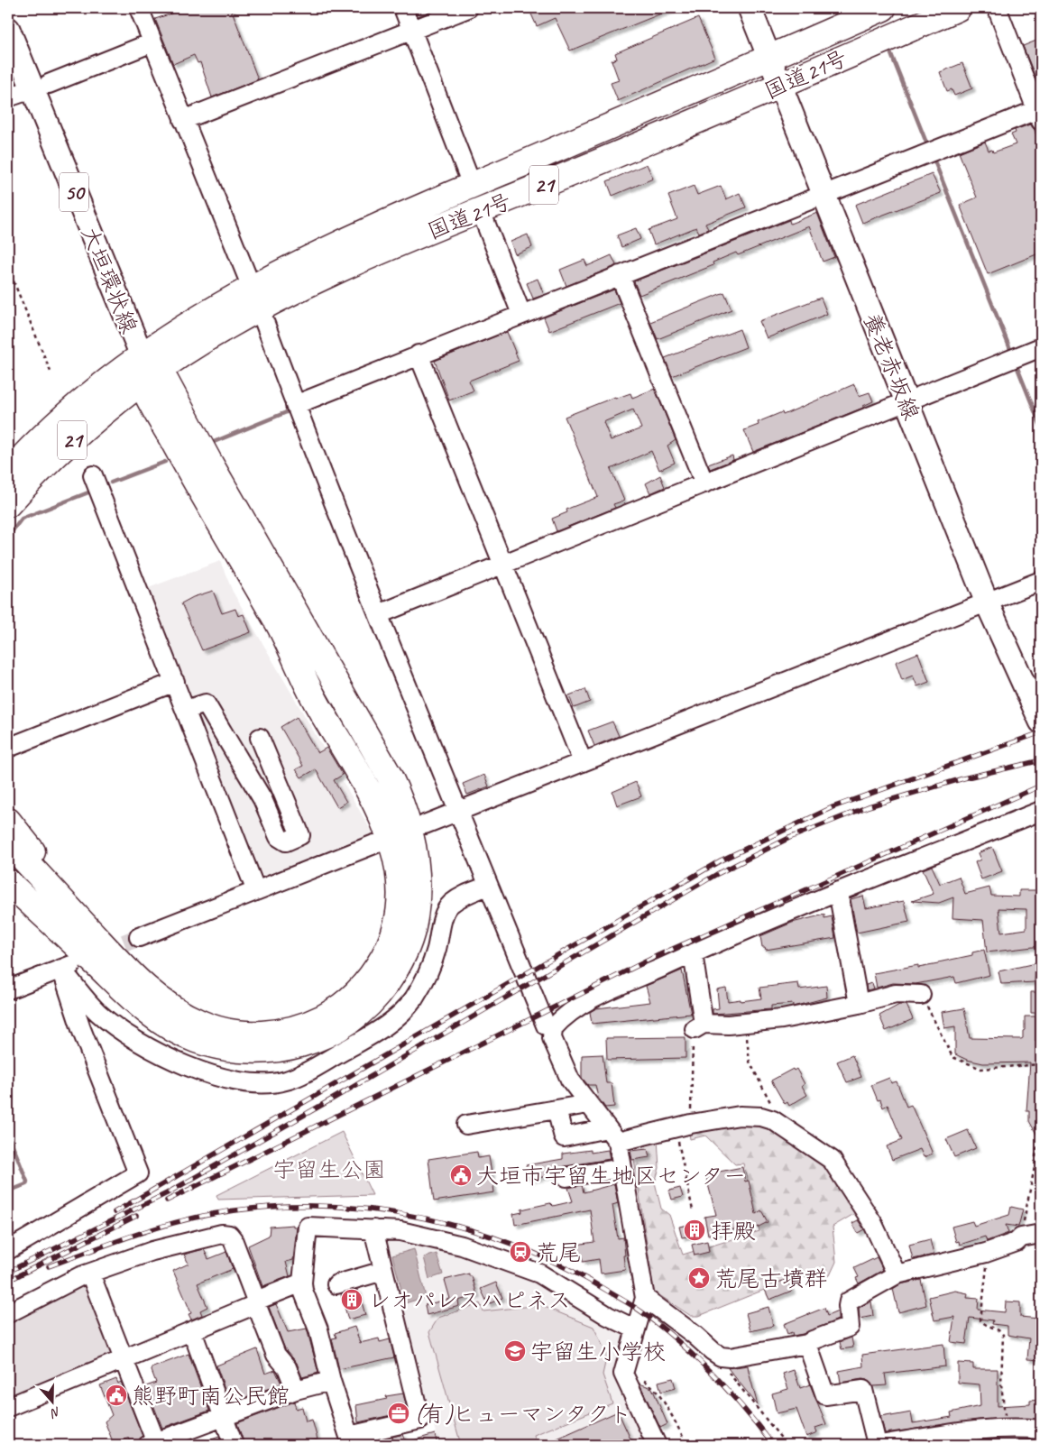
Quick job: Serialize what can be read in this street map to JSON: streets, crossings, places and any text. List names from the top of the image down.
{
  "streets": {
    "highway": ["国道21号", "21"],
    "main road": ["50", "大垣環状線", "養老赤坂線"]
  },
  "crossings": [
    ["国道21号", "21"],
    ["国道21号", "大垣環状線"],
    ["国道21号", "養老赤坂線"],
    ["21", "大垣環状線"]
  ],
  "parks": ["宇留生公園"],
  "places": {
    "public building": ["大垣市宇留生地区センター", "熊野町南公民館"],
    "building": ["拝殿", "レオパレスハピネス"],
    "station": ["荒尾"],
    "place": ["荒尾古墳群"],
    "school or university": ["宇留生小学校"],
    "office": ["(有)ヒューマンタクト"]
  },
  "north": "bottom"
}
